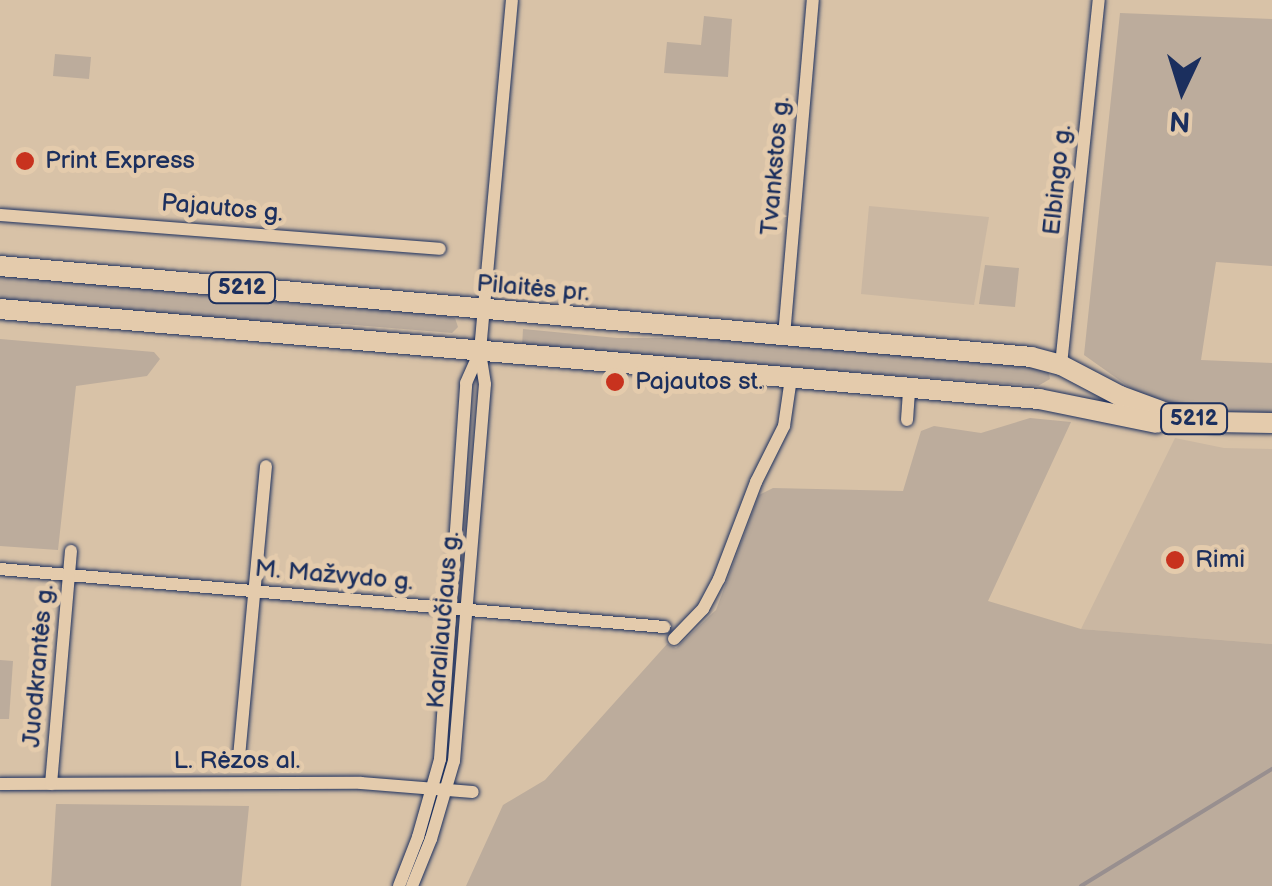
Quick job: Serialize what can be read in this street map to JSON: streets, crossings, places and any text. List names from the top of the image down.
{
  "streets": {
    "main road": ["5212", "Pilaitės pr."],
    "street": [
      "Tvankstos g.",
      "Elbingo g.",
      "Pajautos g.",
      "M. Mažvydo g.",
      "Karaliaučiaus g.",
      "Juodkrantės g.",
      "L. Rėzos al."
    ]
  },
  "crossings": [
    ["Tvankstos g.", "Pilaitės pr."],
    ["Elbingo g.", "Pilaitės pr."],
    ["5212", "Karaliaučiaus g."],
    ["Pilaitės pr.", "Karaliaučiaus g."],
    ["M. Mažvydo g.", "Karaliaučiaus g."],
    ["M. Mažvydo g.", "Juodkrantės g."],
    ["Karaliaučiaus g.", "L. Rėzos al."],
    ["Juodkrantės g.", "L. Rėzos al."]
  ],
  "places": ["Print Express", "Pajautos st.", "Rimi"],
  "north": "bottom"
}
